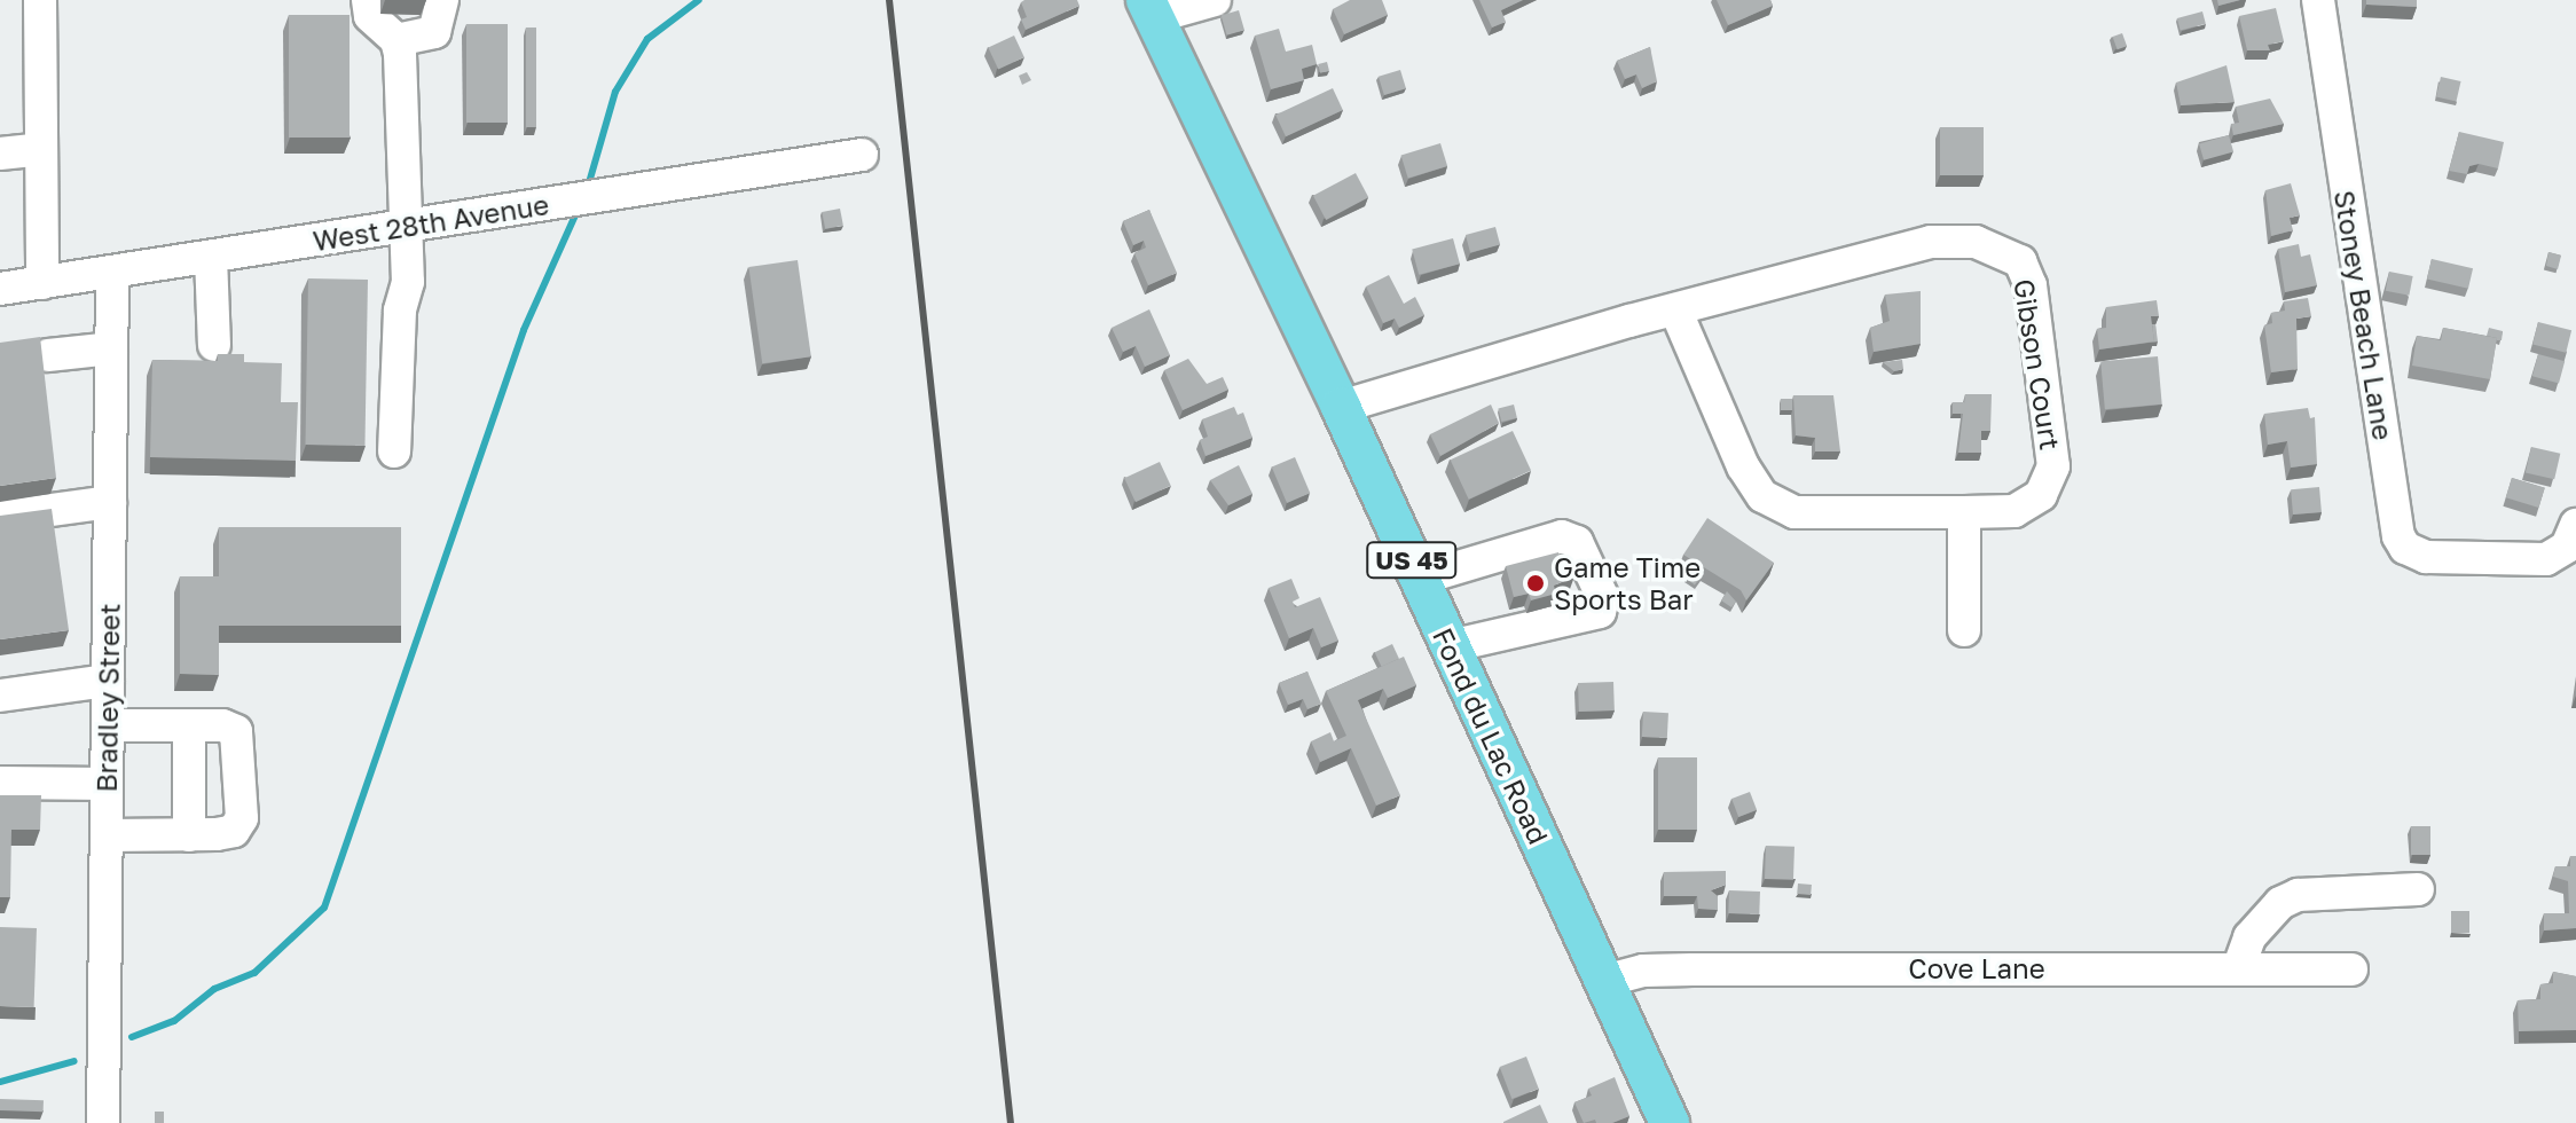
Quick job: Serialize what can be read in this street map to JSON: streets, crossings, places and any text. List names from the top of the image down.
{
  "streets": {
    "main road": ["US 45", "Fond du Lac Road"],
    "street": [
      "West 28th Avenue",
      "Stoney Beach Lane",
      "Gibson Court",
      "Bradley Street",
      "Cove Lane"
    ]
  },
  "crossings": [
    ["West 28th Avenue", "Bradley Street"],
    ["Gibson Court", "Fond du Lac Road"],
    ["Fond du Lac Road", "Cove Lane"]
  ],
  "places": ["Game Time Sports Bar"]
}
